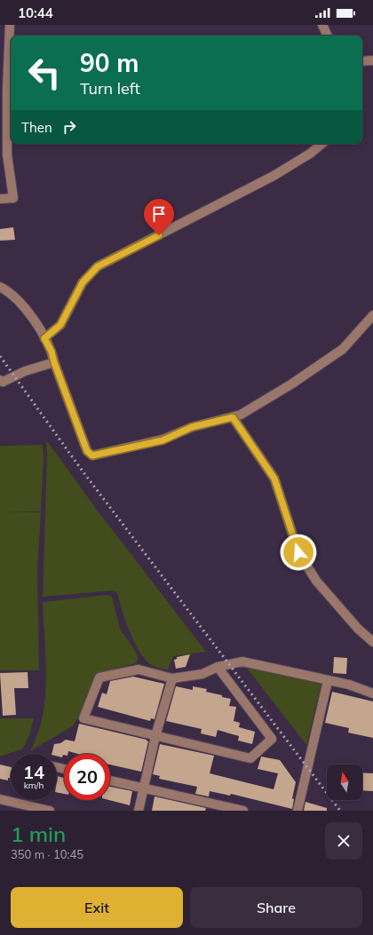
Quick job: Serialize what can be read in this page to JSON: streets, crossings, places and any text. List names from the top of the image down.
{
  "north": "top",
  "page": {
    "status": "10:44",
    "turn": ["90 m", "Turn left"],
    "then": "Then",
    "speed": "14 km/h",
    "limit": "20",
    "heading": ["1 min", "350 m · 10:45"],
    "buttons": ["Exit", "Share"]
  }
}
